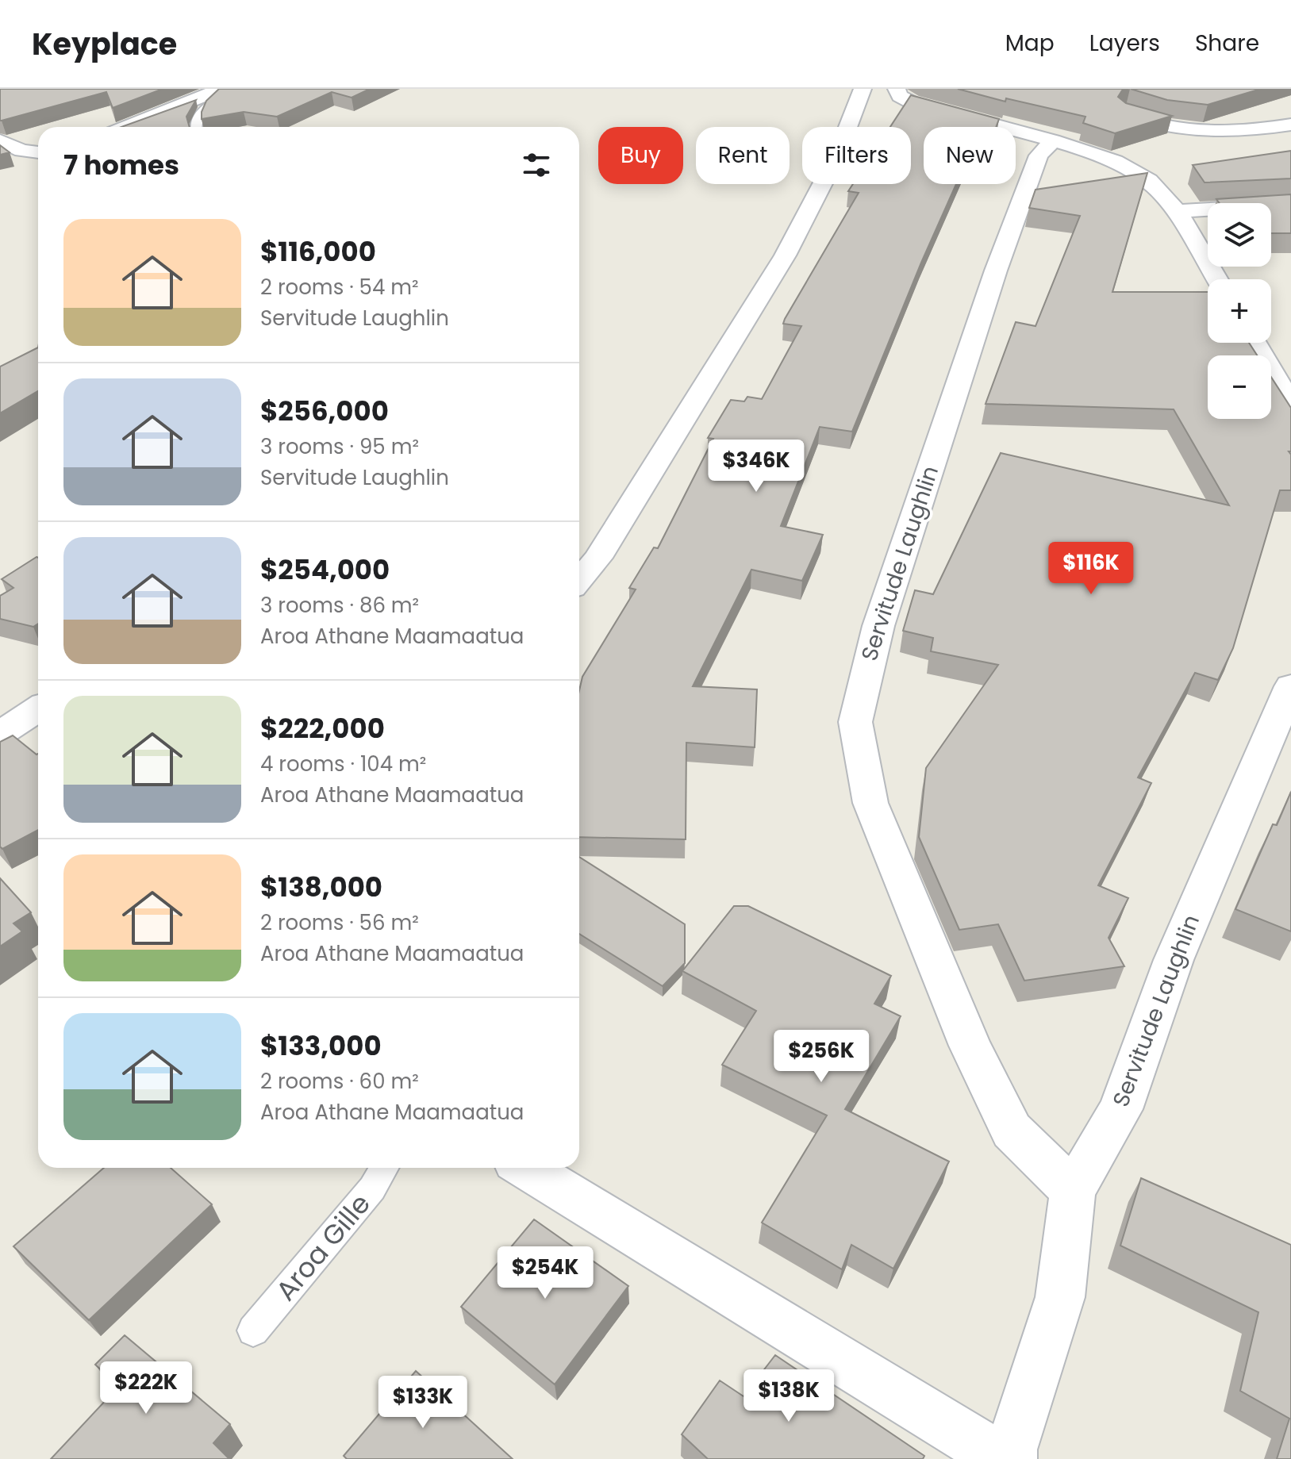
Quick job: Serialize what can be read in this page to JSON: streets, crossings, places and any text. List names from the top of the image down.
{
  "streets": {
    "street": ["Servitude Laughlin"],
    "lane": ["Aroa Gille"]
  },
  "page": {
    "header": "Keyplace",
    "nav": ["Map", "Layers", "Share"],
    "chip": [
      "Buy",
      "Rent",
      "Filters",
      "New"
    ],
    "heading": "7 homes",
    "map_buttons": ["+", "−"],
    "list": [
      {
        "name": "$116,000",
        "note": "2 rooms · 54 m² · Servitude Laughlin"
      },
      {
        "name": "$256,000",
        "note": "3 rooms · 95 m² · Servitude Laughlin"
      },
      {
        "name": "$254,000",
        "note": "3 rooms · 86 m² · Aroa Athane Maamaatua"
      },
      {
        "name": "$222,000",
        "note": "4 rooms · 104 m² · Aroa Athane Maamaatua"
      },
      {
        "name": "$138,000",
        "note": "2 rooms · 56 m² · Aroa Athane Maamaatua"
      },
      {
        "name": "$133,000",
        "note": "2 rooms · 60 m² · Aroa Athane Maamaatua"
      }
    ],
    "price": [
      "$346K",
      "$116K",
      "$256K",
      "$254K",
      "$222K",
      "$138K",
      "$133K"
    ]
  }
}
